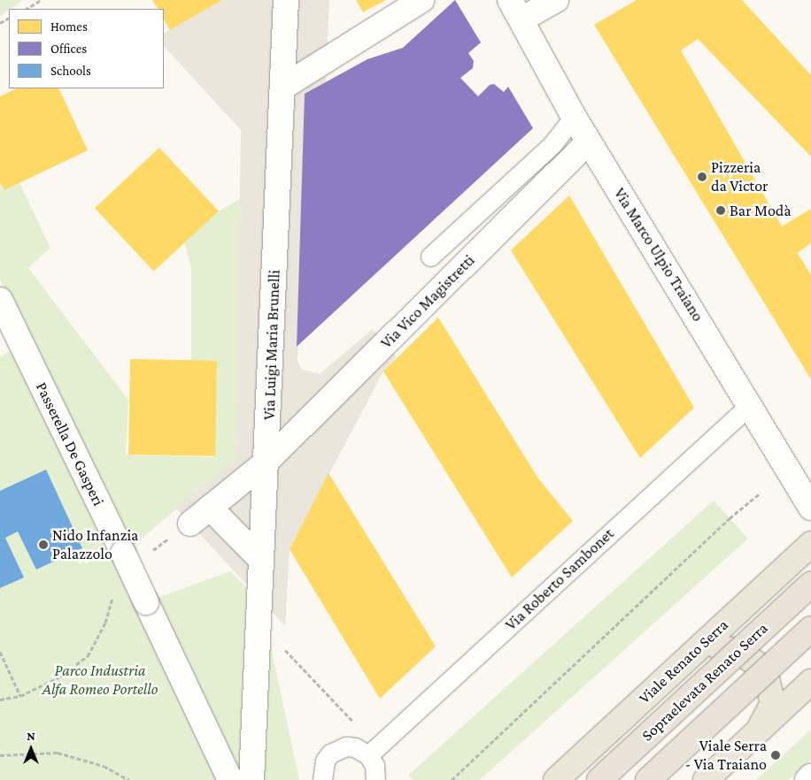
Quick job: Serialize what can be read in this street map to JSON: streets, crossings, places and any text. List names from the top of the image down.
{
  "streets": {
    "highway": ["Sopraelevata Renato Serra"],
    "main road": ["Viale Renato Serra"],
    "street": [
      "Via Marco Ulpio Traiano",
      "Via Vico Magistretti",
      "Via Luigi Maria Brunelli",
      "Passerella De Gasperi"
    ],
    "lane": ["Via Roberto Sambonet"]
  },
  "crossings": [
    ["Via Marco Ulpio Traiano", "Via Vico Magistretti"],
    ["Via Marco Ulpio Traiano", "Via Roberto Sambonet"],
    ["Via Vico Magistretti", "Via Luigi Maria Brunelli"]
  ],
  "parks": ["Parco Industria Alfa Romeo Portello"],
  "places": [
    "Pizzeria da Victor",
    "Bar Modà",
    "Nido Infanzia Palazzolo",
    "Viale Serra - Via Traiano"
  ],
  "legend": ["Homes", "Offices", "Schools"],
  "north": "top"
}
